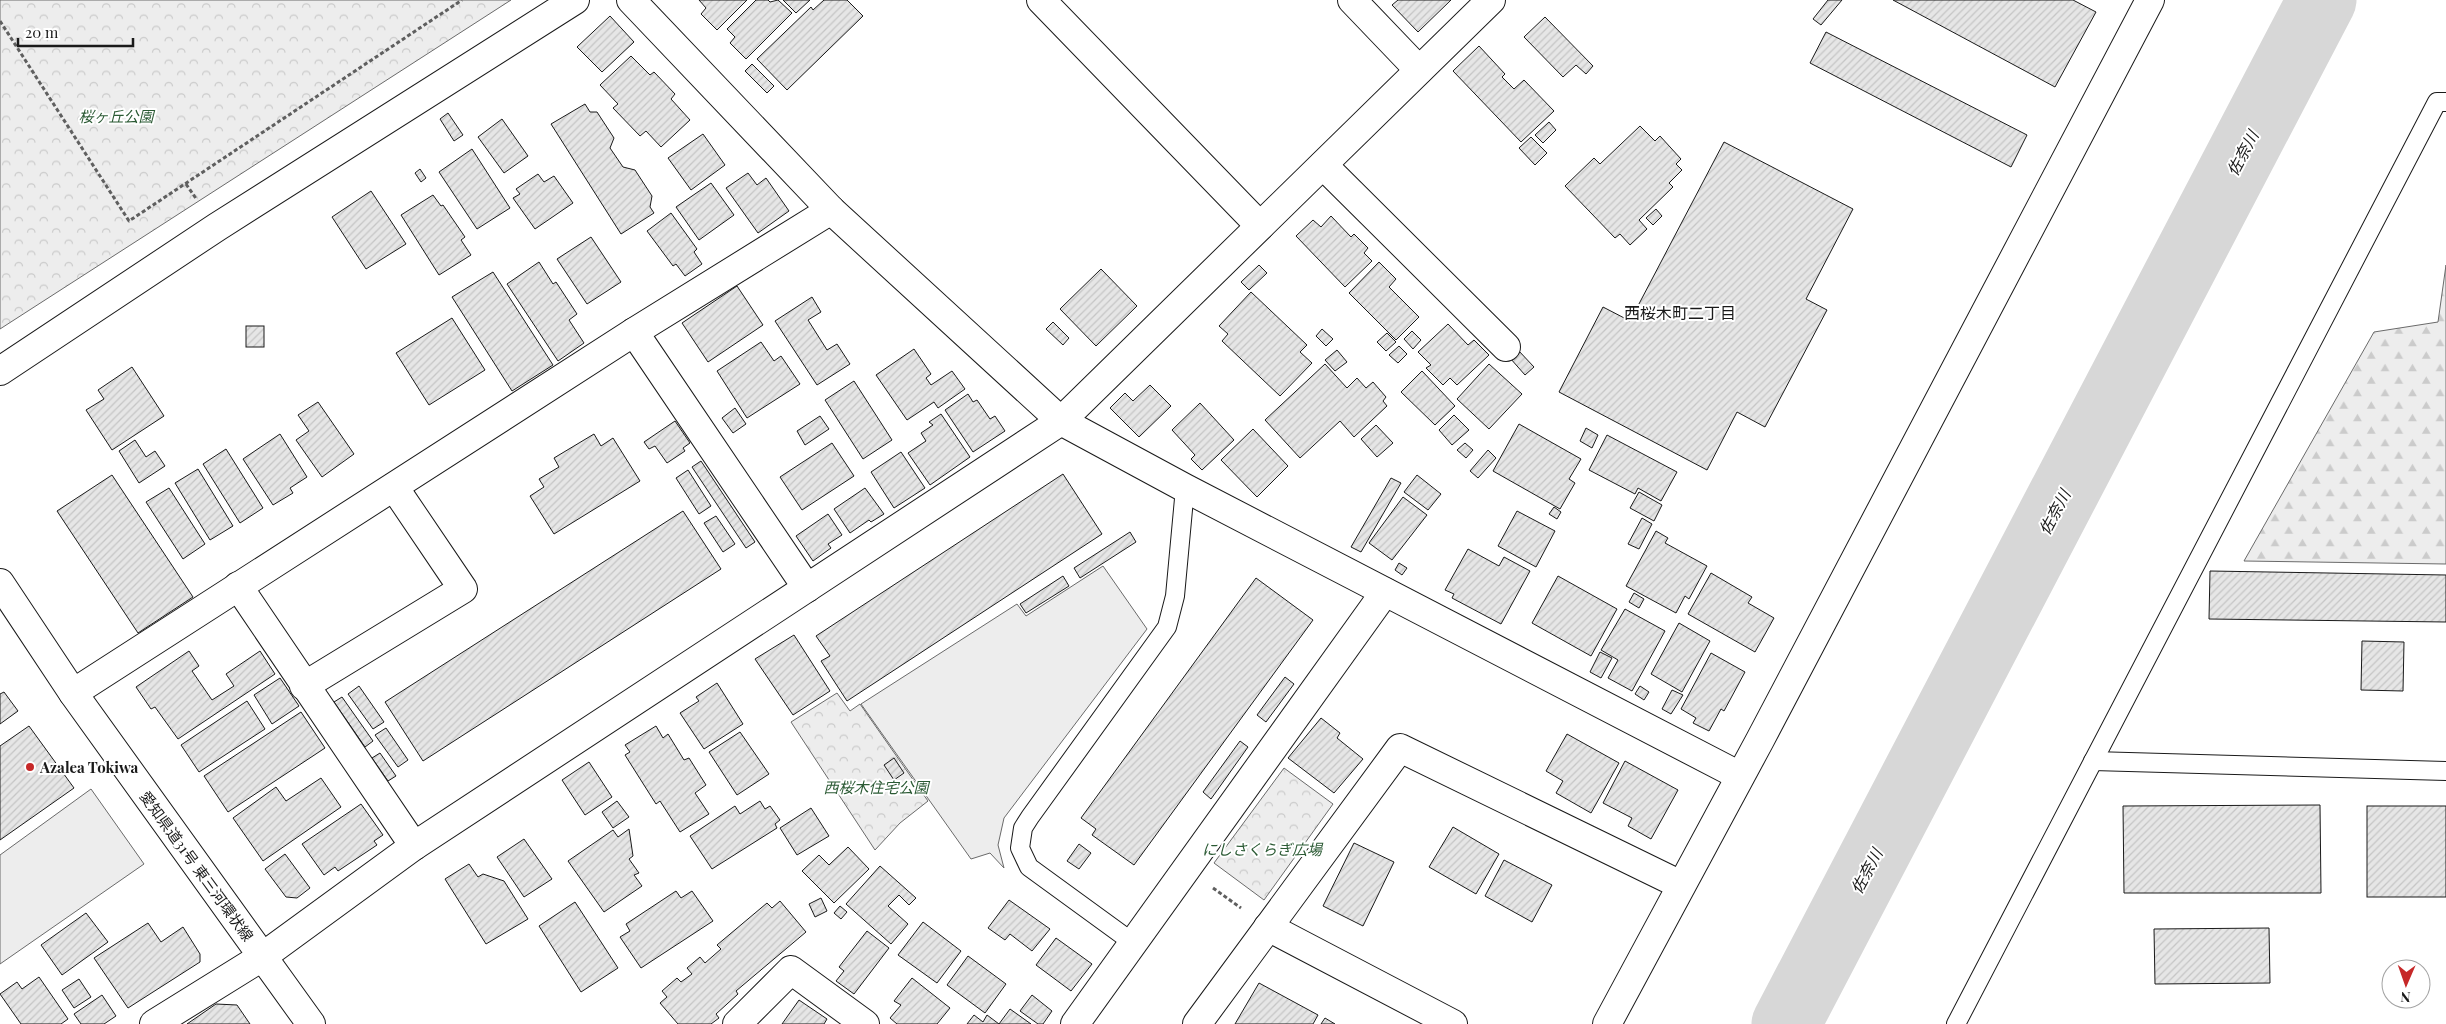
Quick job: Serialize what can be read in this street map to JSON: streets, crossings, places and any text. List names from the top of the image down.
{
  "streets": {
    "street": ["愛知県道31号 東三河環状線"]
  },
  "districts": ["西桜木町二丁目"],
  "water": ["佐奈川"],
  "parks": ["桜ヶ丘公園", "西桜木住宅公園", "にしさくらぎ広場"],
  "places": ["Azalea Tokiwa"],
  "scale_bar": "20 m",
  "north": "bottom"
}
